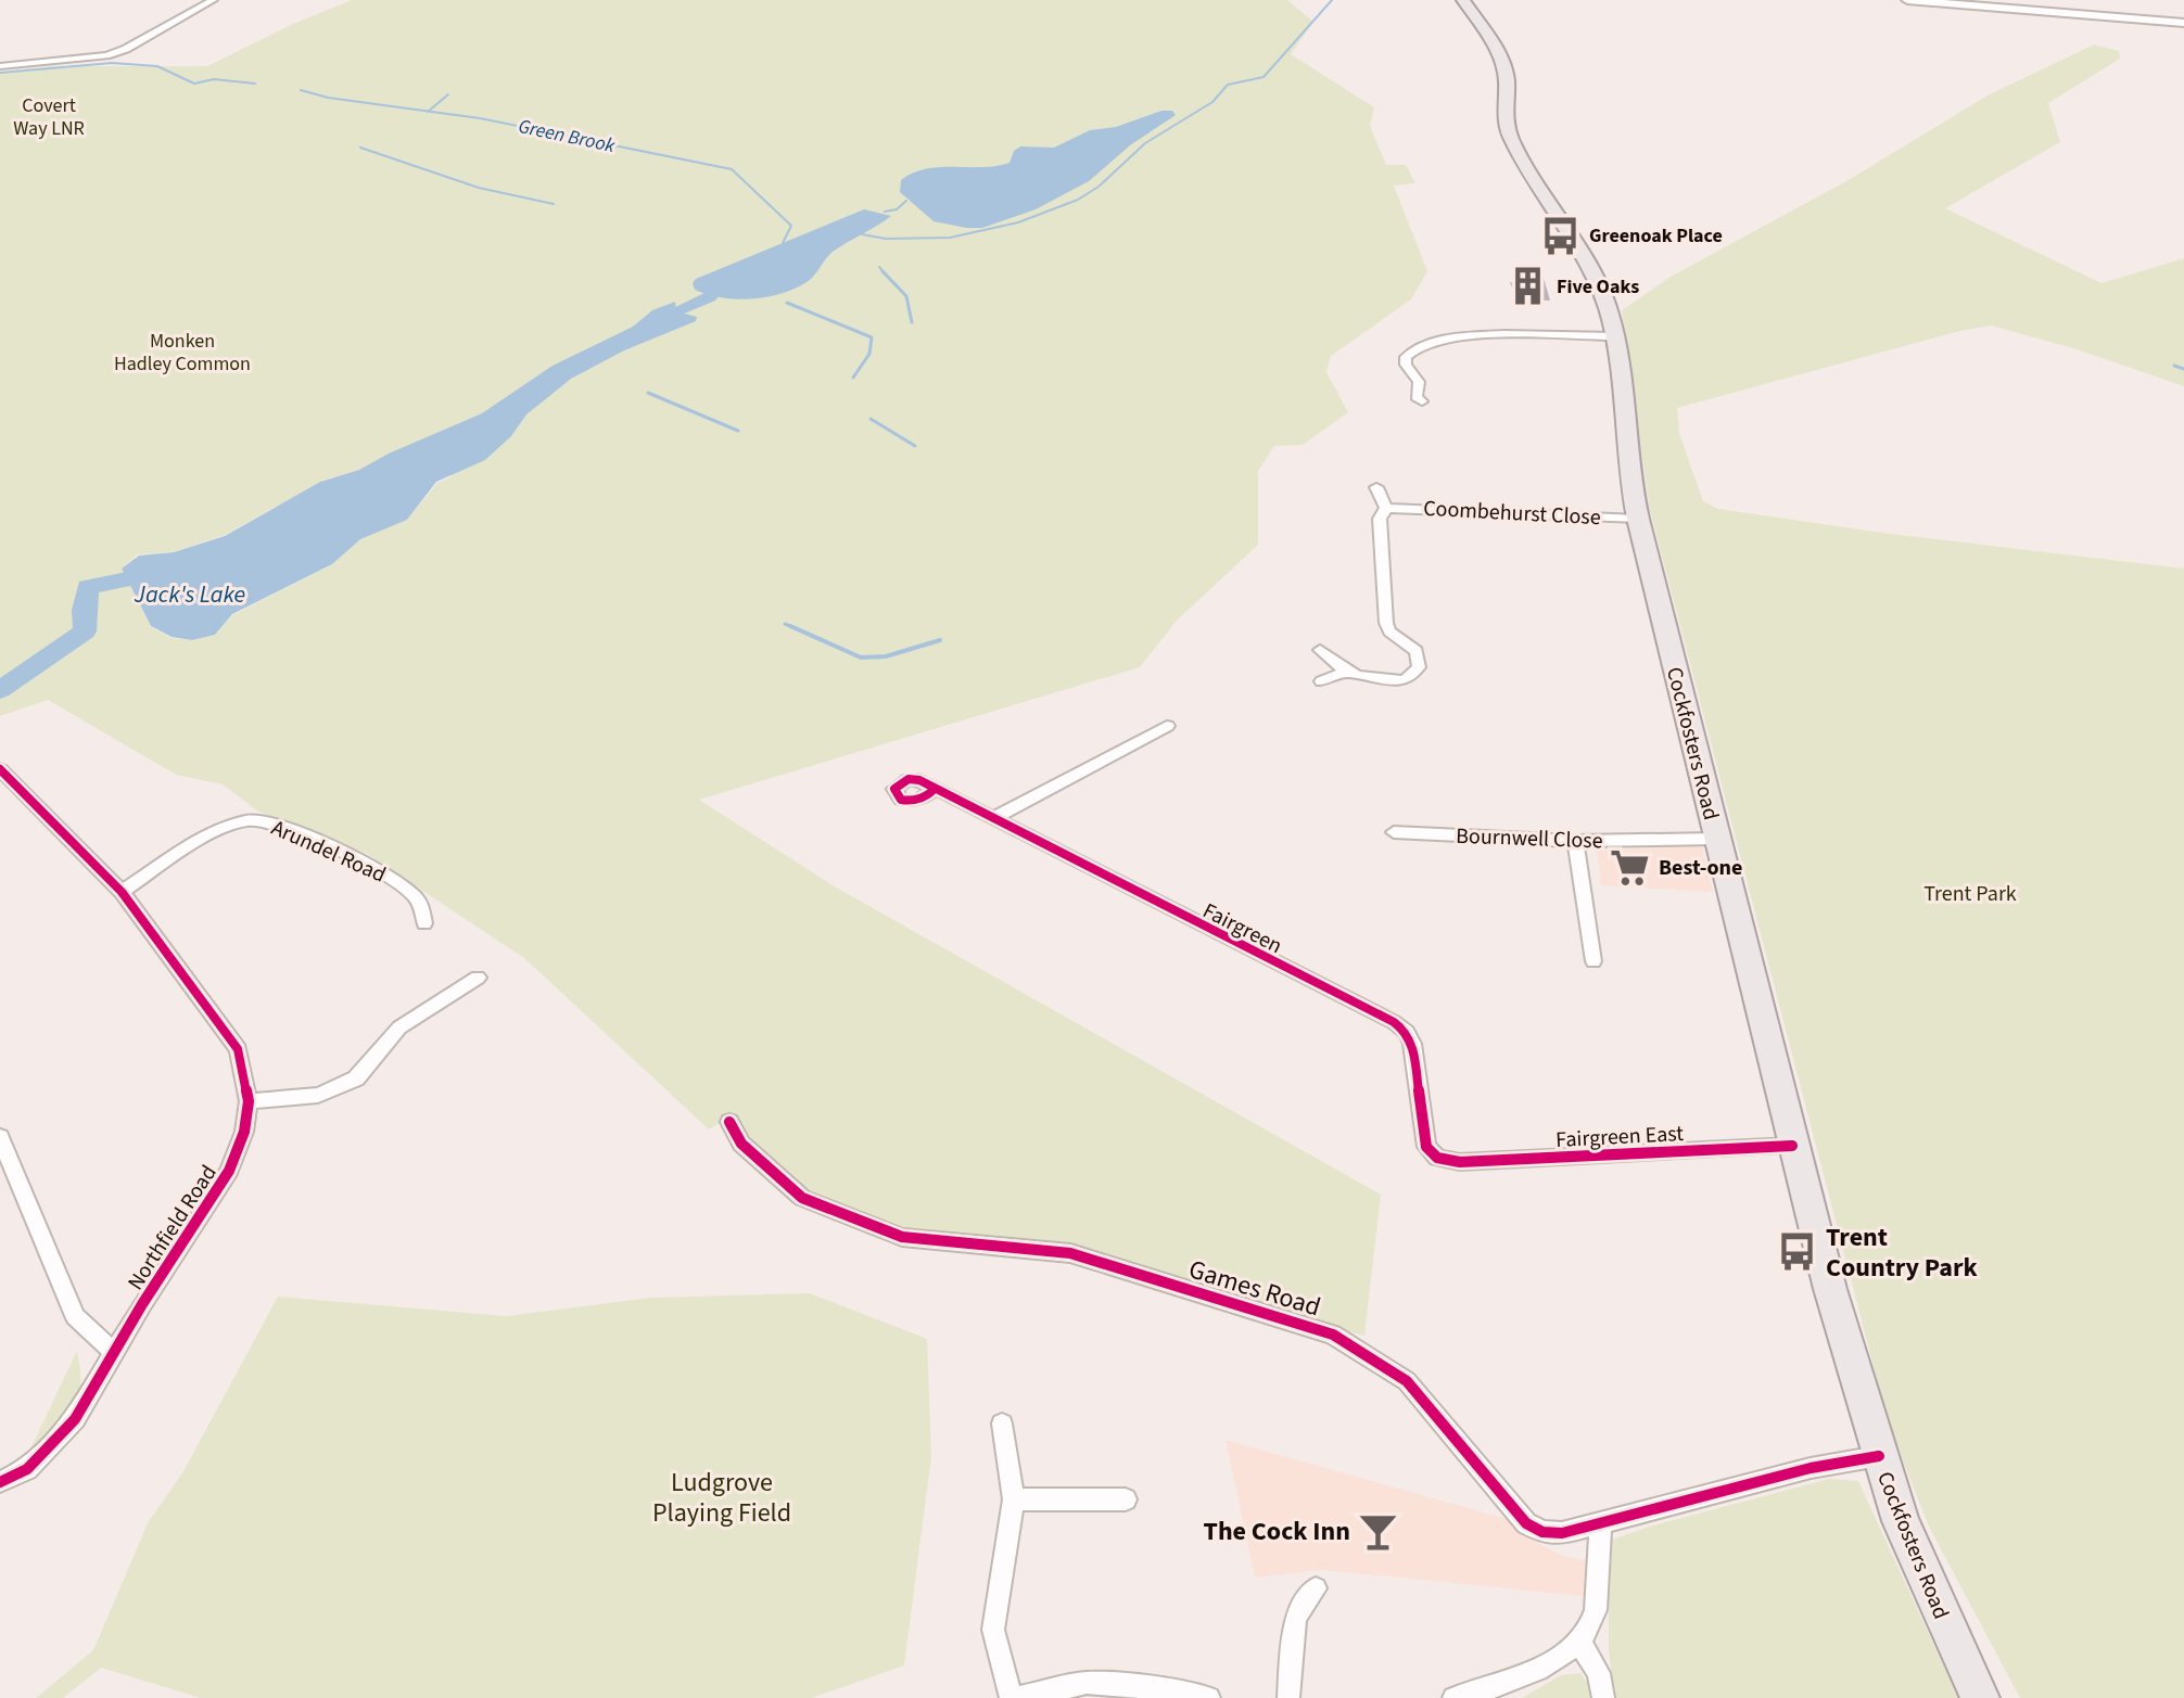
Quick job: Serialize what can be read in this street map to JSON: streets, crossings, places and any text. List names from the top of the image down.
{
  "streets": {
    "main road": ["Cockfosters Road"],
    "street": [
      "Coombehurst Close",
      "Bournwell Close",
      "Arundel Road",
      "Fairgreen",
      "Fairgreen East",
      "Northfield Road",
      "Games Road"
    ]
  },
  "crossings": [
    ["Coombehurst Close", "Cockfosters Road"],
    ["Cockfosters Road", "Bournwell Close"],
    ["Cockfosters Road", "Fairgreen East"],
    ["Cockfosters Road", "Games Road"],
    ["Arundel Road", "Northfield Road"],
    ["Fairgreen", "Fairgreen East"]
  ],
  "water": ["Green Brook", "Jack's Lake"],
  "parks": [
    "Covert Way LNR",
    "Monken Hadley Common",
    "Trent Park",
    "Ludgrove Playing Field"
  ],
  "places": {
    "bus stop": ["Greenoak Place", "Trent Country Park"],
    "building": ["Five Oaks"],
    "supermarket": ["Best-one"],
    "bar": ["The Cock Inn"]
  }
}
